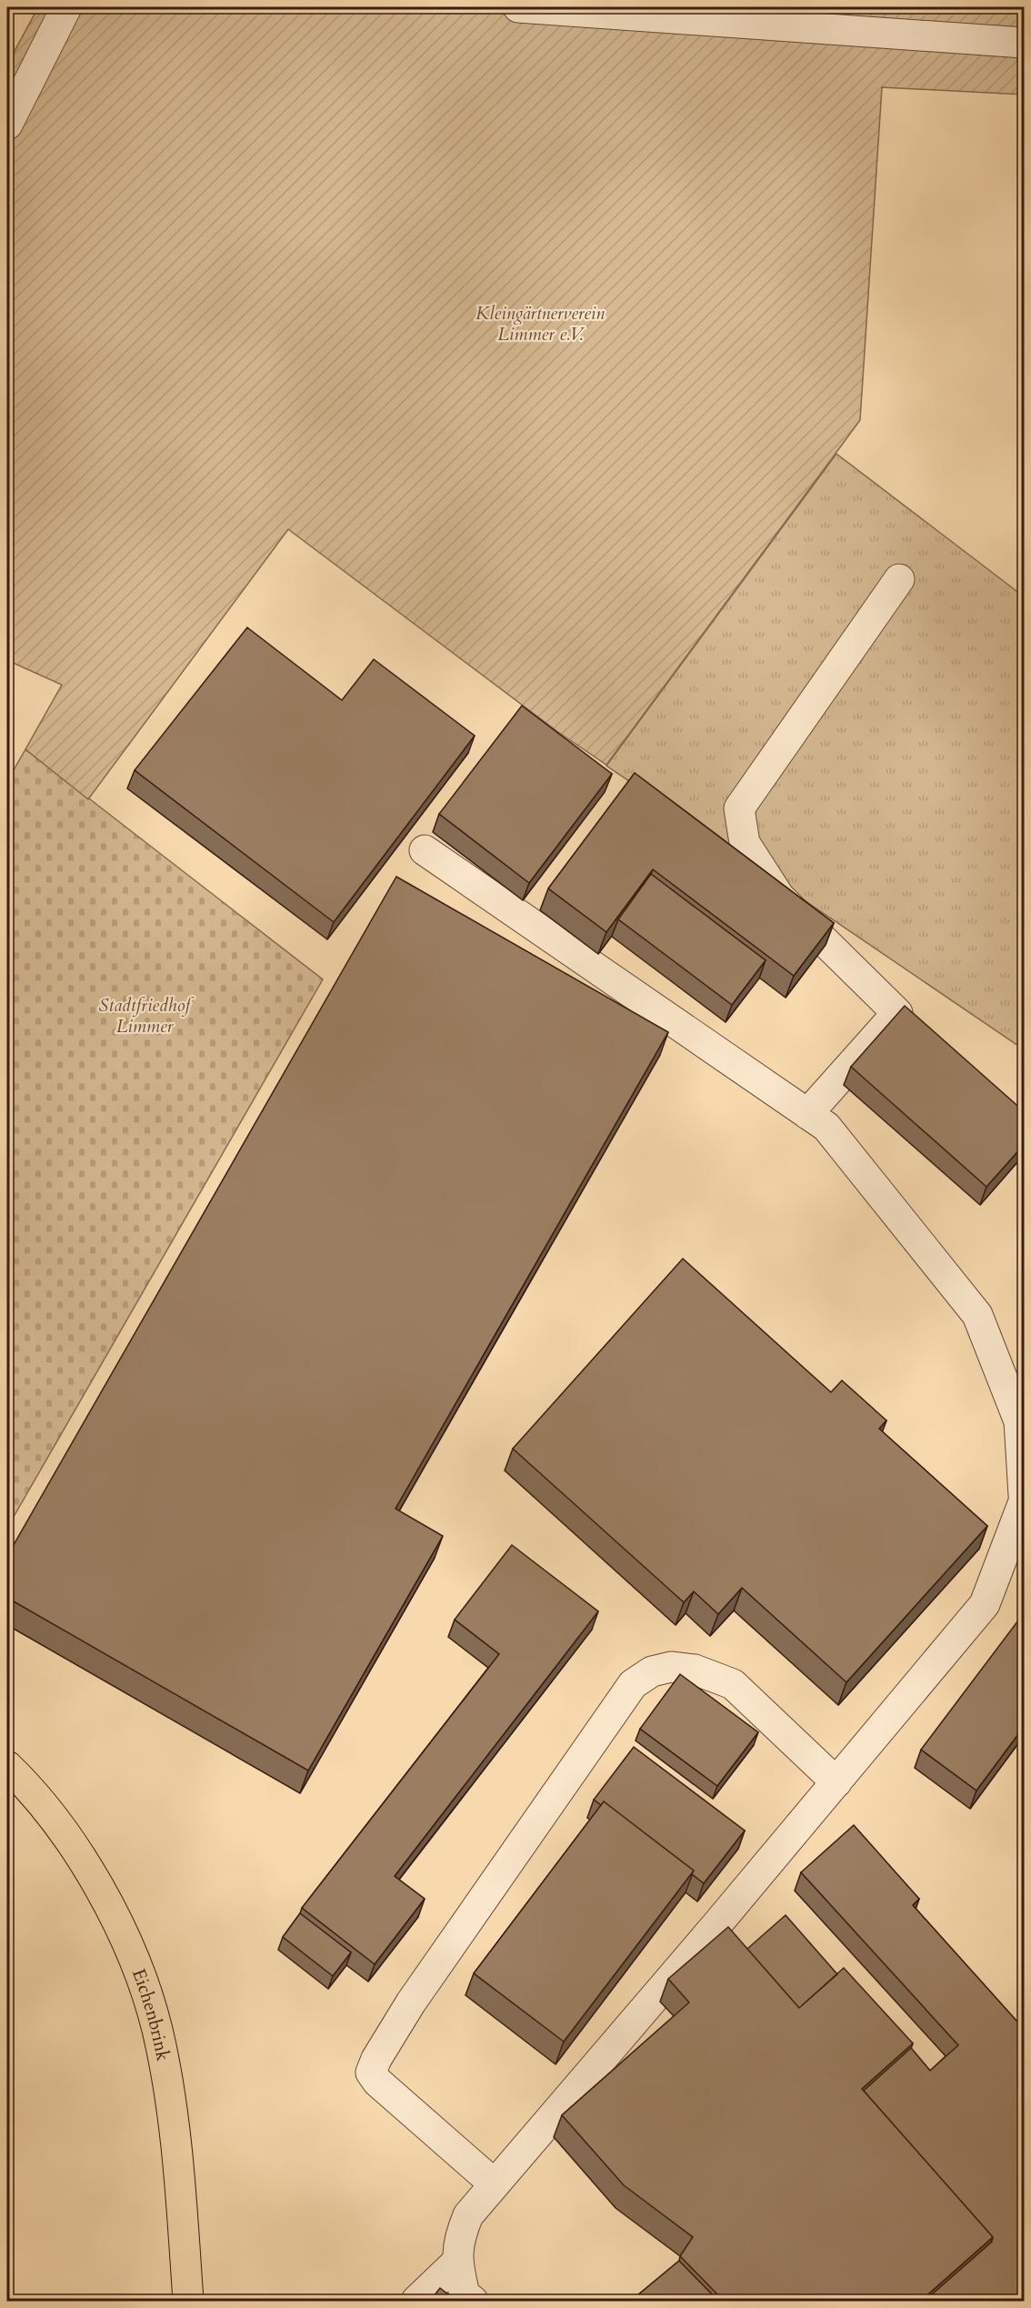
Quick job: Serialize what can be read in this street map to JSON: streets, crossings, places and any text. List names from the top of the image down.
{
  "streets": {
    "main road": ["Eichenbrink"]
  },
  "parks": ["Kleingärtnerverein Limmer e.V.", "Stadtfriedhof Limmer"]
}
